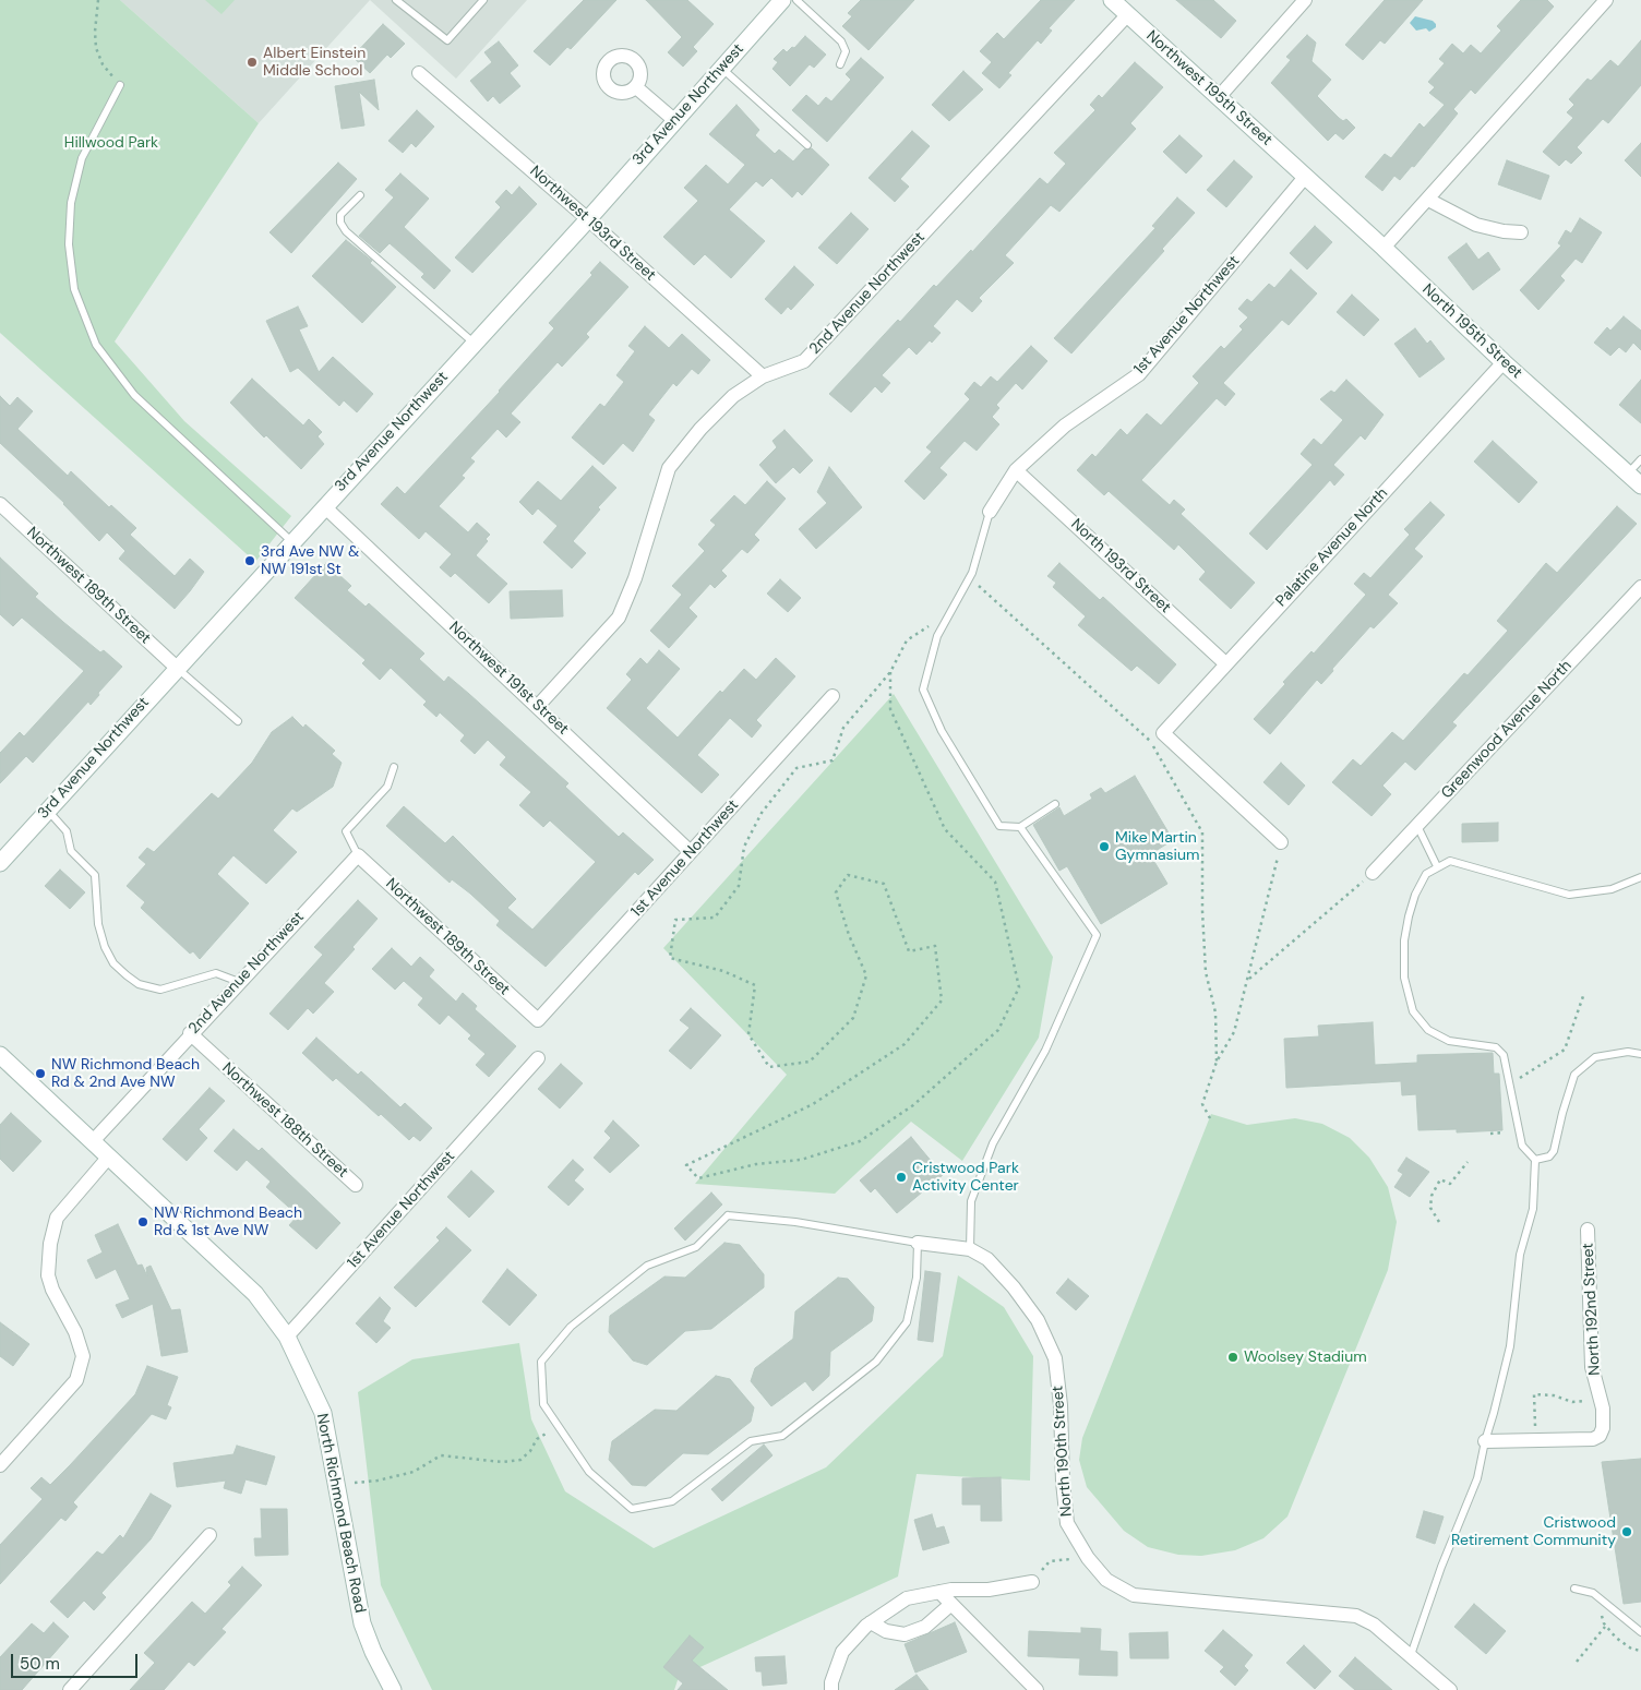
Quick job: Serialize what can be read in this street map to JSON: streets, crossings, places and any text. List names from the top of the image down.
{
  "streets": {
    "street": [
      "Northwest 195th Street",
      "3rd Avenue Northwest",
      "Northwest 193rd Street",
      "2nd Avenue Northwest",
      "1st Avenue Northwest",
      "North 195th Street",
      "Palatine Avenue North",
      "North 193rd Street",
      "Northwest 189th Street",
      "Northwest 191st Street",
      "Greenwood Avenue North",
      "Northwest 188th Street",
      "North 192nd Street",
      "North 190th Street",
      "North Richmond Beach Road"
    ]
  },
  "crossings": [
    ["Northwest 195th Street", "2nd Avenue Northwest"],
    ["Northwest 195th Street", "1st Avenue Northwest"],
    ["Northwest 195th Street", "North 195th Street"],
    ["3rd Avenue Northwest", "Northwest 193rd Street"],
    ["3rd Avenue Northwest", "Northwest 189th Street"],
    ["3rd Avenue Northwest", "Northwest 191st Street"],
    ["Northwest 193rd Street", "2nd Avenue Northwest"],
    ["2nd Avenue Northwest", "Northwest 189th Street"],
    ["2nd Avenue Northwest", "Northwest 191st Street"],
    ["2nd Avenue Northwest", "Northwest 188th Street"],
    ["2nd Avenue Northwest", "North Richmond Beach Road"],
    ["1st Avenue Northwest", "North 195th Street"],
    ["1st Avenue Northwest", "North 193rd Street"],
    ["1st Avenue Northwest", "Northwest 189th Street"],
    ["1st Avenue Northwest", "Northwest 191st Street"],
    ["1st Avenue Northwest", "North Richmond Beach Road"],
    ["North 195th Street", "Palatine Avenue North"],
    ["Palatine Avenue North", "North 193rd Street"]
  ],
  "parks": ["Hillwood Park"],
  "places": [
    "Albert Einstein Middle School",
    "3rd Ave NW & NW 191st St",
    "Mike Martin Gymnasium",
    "NW Richmond Beach Rd & 2nd Ave NW",
    "Cristwood Park Activity Center",
    "NW Richmond Beach Rd & 1st Ave NW",
    "Woolsey Stadium",
    "Cristwood Retirement Community"
  ],
  "scale_bar": "50 m"
}
